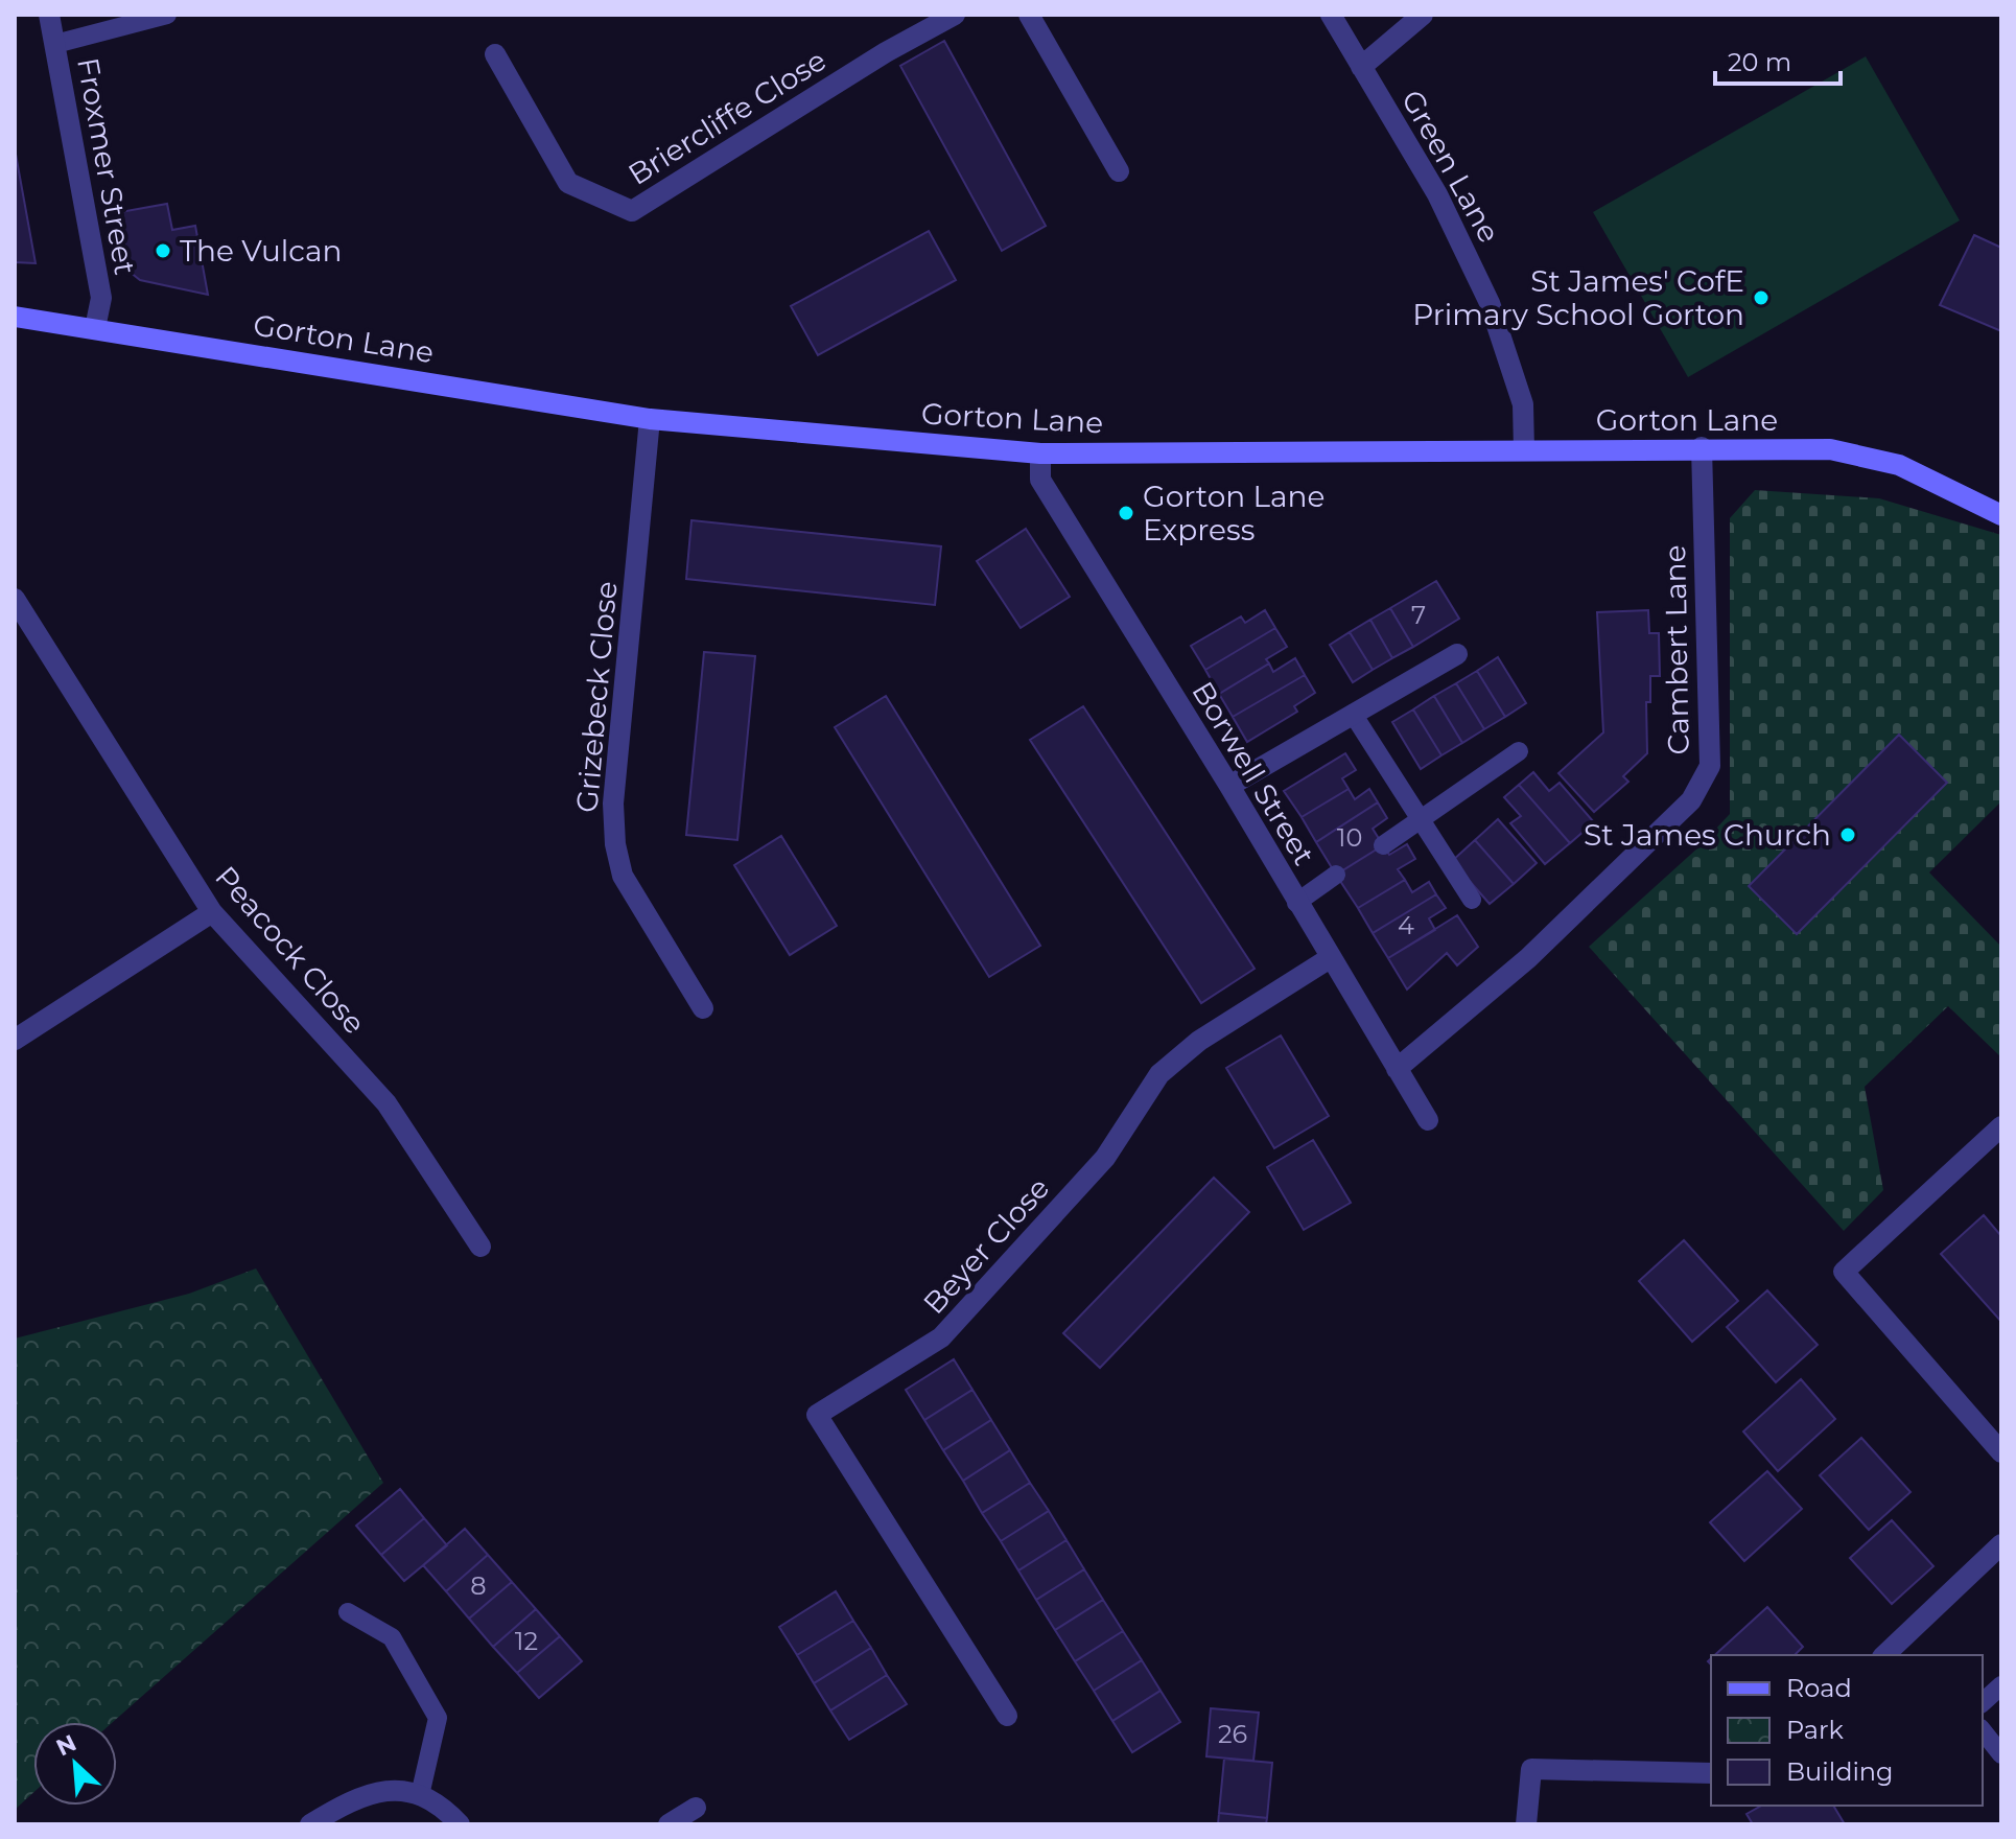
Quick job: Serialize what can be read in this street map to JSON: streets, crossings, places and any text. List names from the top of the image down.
{
  "streets": {
    "street": [
      "Briercliffe Close",
      "Froxmer Street",
      "Green Lane",
      "Gorton Lane",
      "Cambert Lane",
      "Grizebeck Close",
      "Borwell Street",
      "Peacock Close",
      "Beyer Close"
    ]
  },
  "crossings": [
    ["Froxmer Street", "Gorton Lane"],
    ["Green Lane", "Gorton Lane"],
    ["Gorton Lane", "Cambert Lane"],
    ["Gorton Lane", "Grizebeck Close"],
    ["Gorton Lane", "Borwell Street"],
    ["Cambert Lane", "Borwell Street"],
    ["Borwell Street", "Beyer Close"]
  ],
  "places": [
    "The Vulcan",
    "St James' CofE Primary School Gorton",
    "Gorton Lane Express",
    "St James Church"
  ],
  "house_numbers": [
    "7",
    "10",
    "4",
    "8",
    "12",
    "26"
  ],
  "legend": ["Road", "Park", "Building"],
  "scale_bar": "20 m",
  "north": "top left"
}
